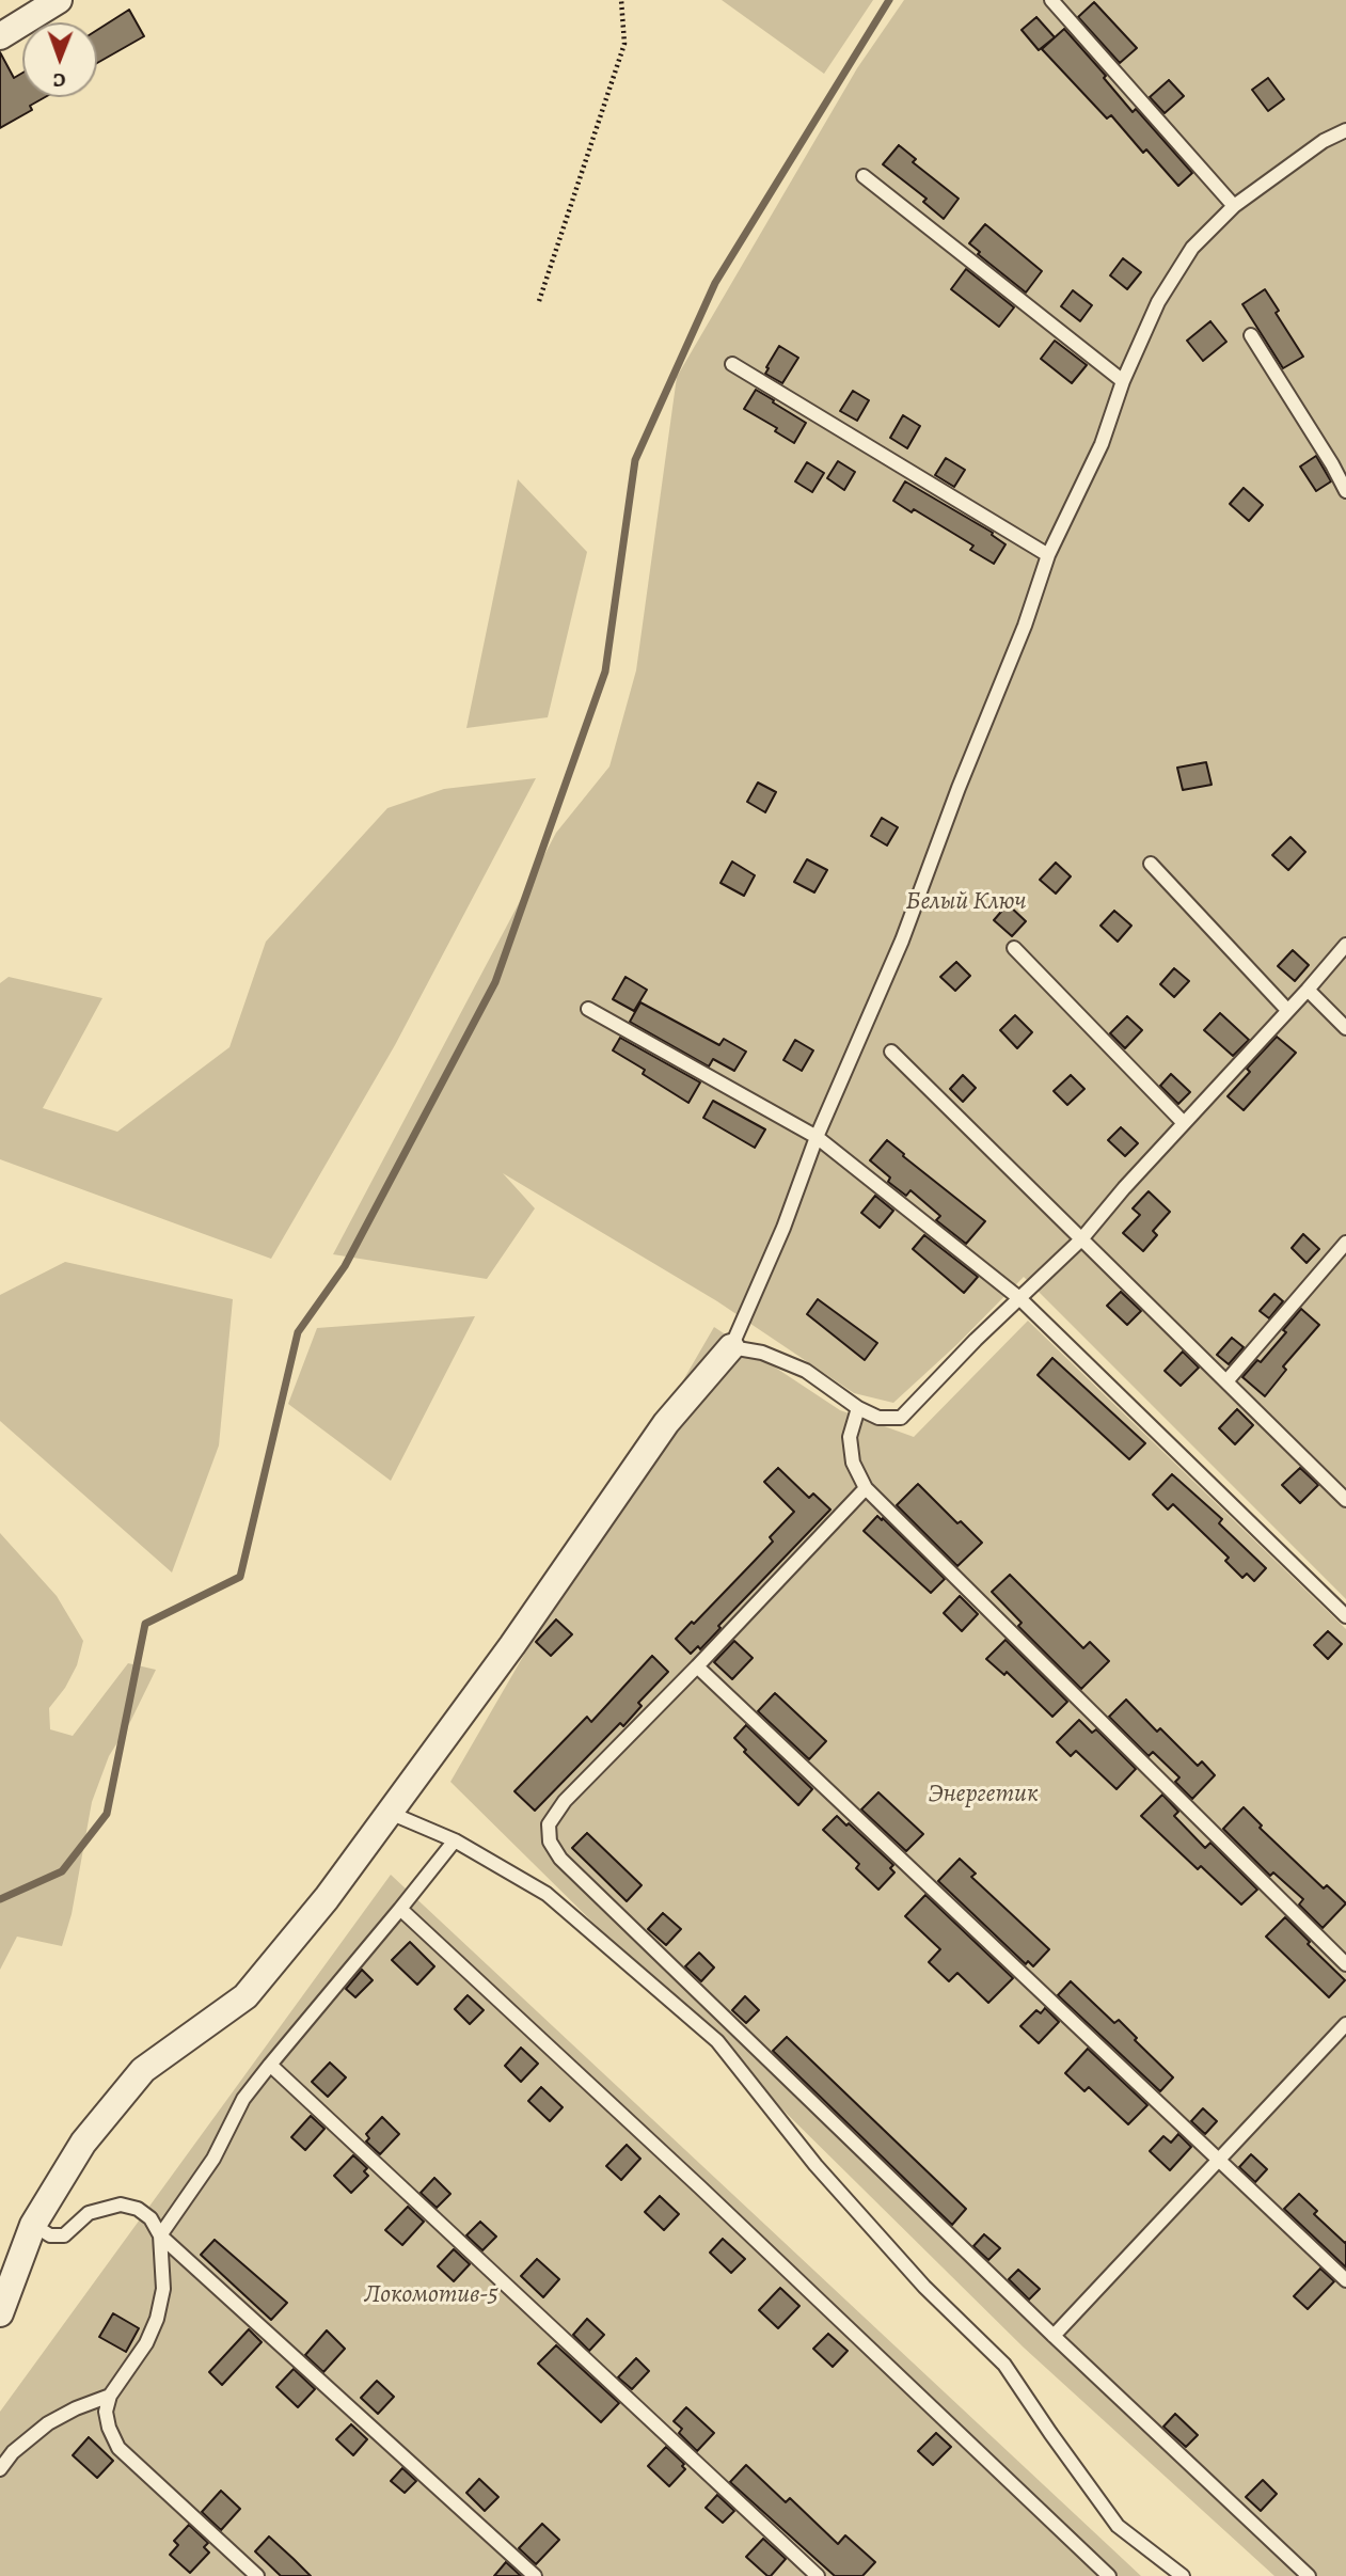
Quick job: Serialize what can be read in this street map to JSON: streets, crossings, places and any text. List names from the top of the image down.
{
  "parks": ["Белый Ключ", "Энергетик", "Локомотив-5"],
  "north": "bottom"
}
